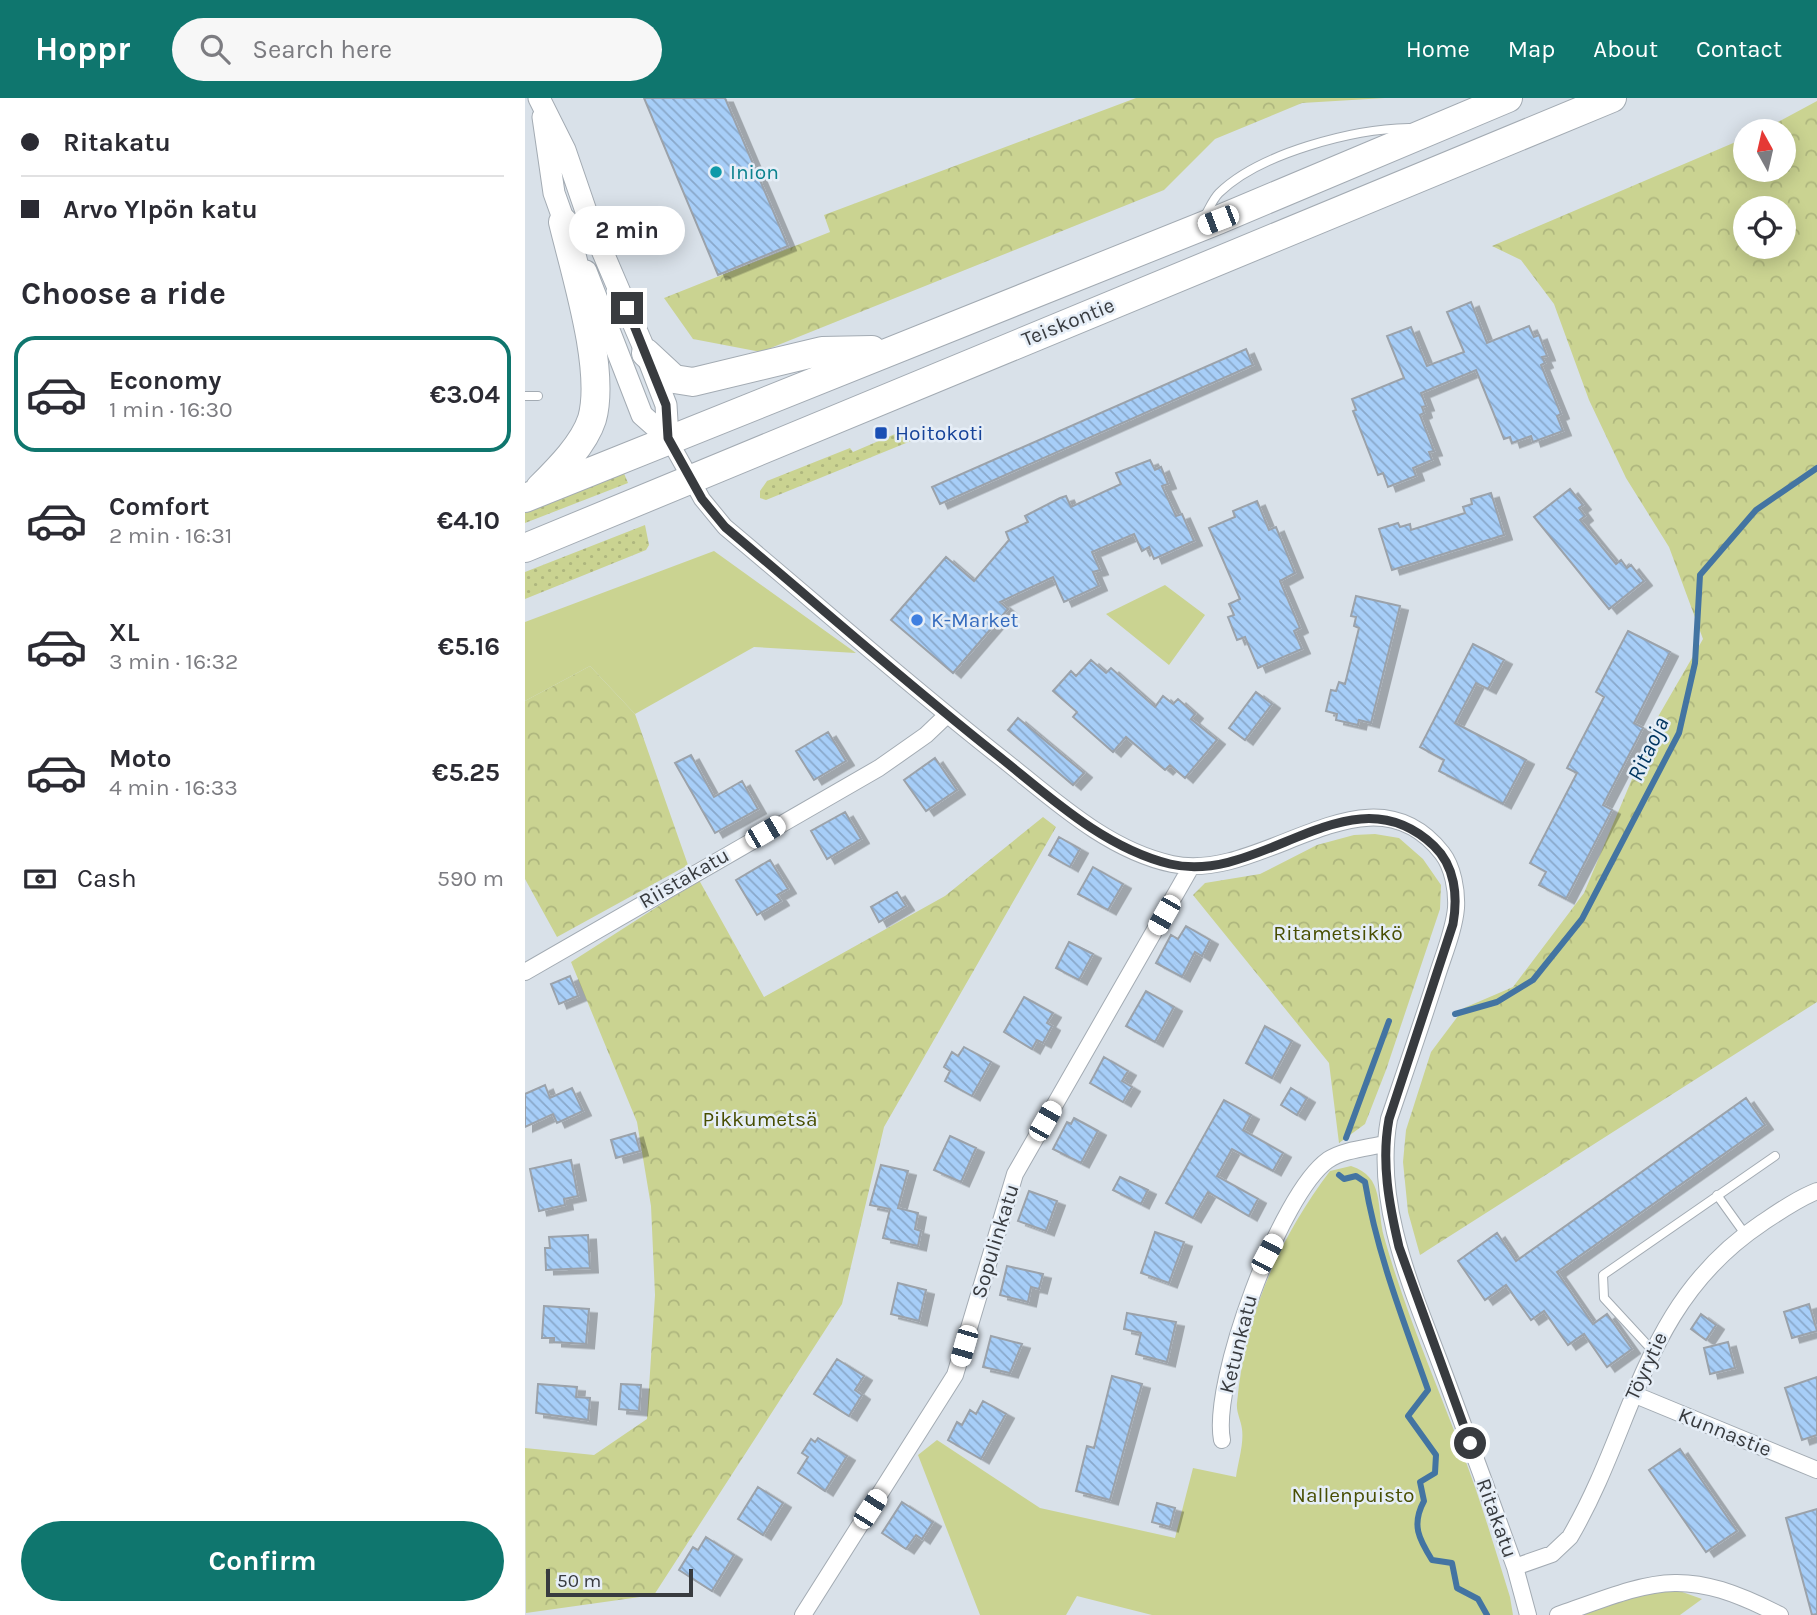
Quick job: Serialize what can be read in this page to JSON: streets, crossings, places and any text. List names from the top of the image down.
{
  "streets": {
    "highway": ["Teiskontie"],
    "street": [
      "Riistakatu",
      "Sopulinkatu",
      "Ketunkatu",
      "Töyrytie",
      "Kunnastie",
      "Ritakatu"
    ]
  },
  "crossings": [
    ["Teiskontie", "Ritakatu"],
    ["Riistakatu", "Ritakatu"],
    ["Sopulinkatu", "Ritakatu"],
    ["Ketunkatu", "Ritakatu"],
    ["Töyrytie", "Kunnastie"],
    ["Töyrytie", "Ritakatu"]
  ],
  "water": ["Ritaoja"],
  "parks": ["Ritametsikkö", "Pikkumetsä", "Nallenpuisto"],
  "places": {
    "other": ["Inion", "K-Market"],
    "transit": ["Hoitokoti"]
  },
  "scale_bar": "50 m",
  "north": "top",
  "page": {
    "header": "Hoppr",
    "search": "Search here",
    "nav": [
      "Home",
      "Map",
      "About",
      "Contact"
    ],
    "banner": ["Ritakatu", "Arvo Ylpön katu"],
    "bubble": "2 min",
    "heading": "Choose a ride",
    "list": [
      {
        "name": "Economy",
        "note": "1 min · 16:30",
        "value": "€3.04"
      },
      {
        "name": "Comfort",
        "note": "2 min · 16:31",
        "value": "€4.10"
      },
      {
        "name": "XL",
        "note": "3 min · 16:32",
        "value": "€5.16"
      },
      {
        "name": "Moto",
        "note": "4 min · 16:33",
        "value": "€5.25"
      }
    ],
    "pay": ["Cash", "590 m"],
    "buttons": "Confirm",
    "scale": "50 m"
  }
}
